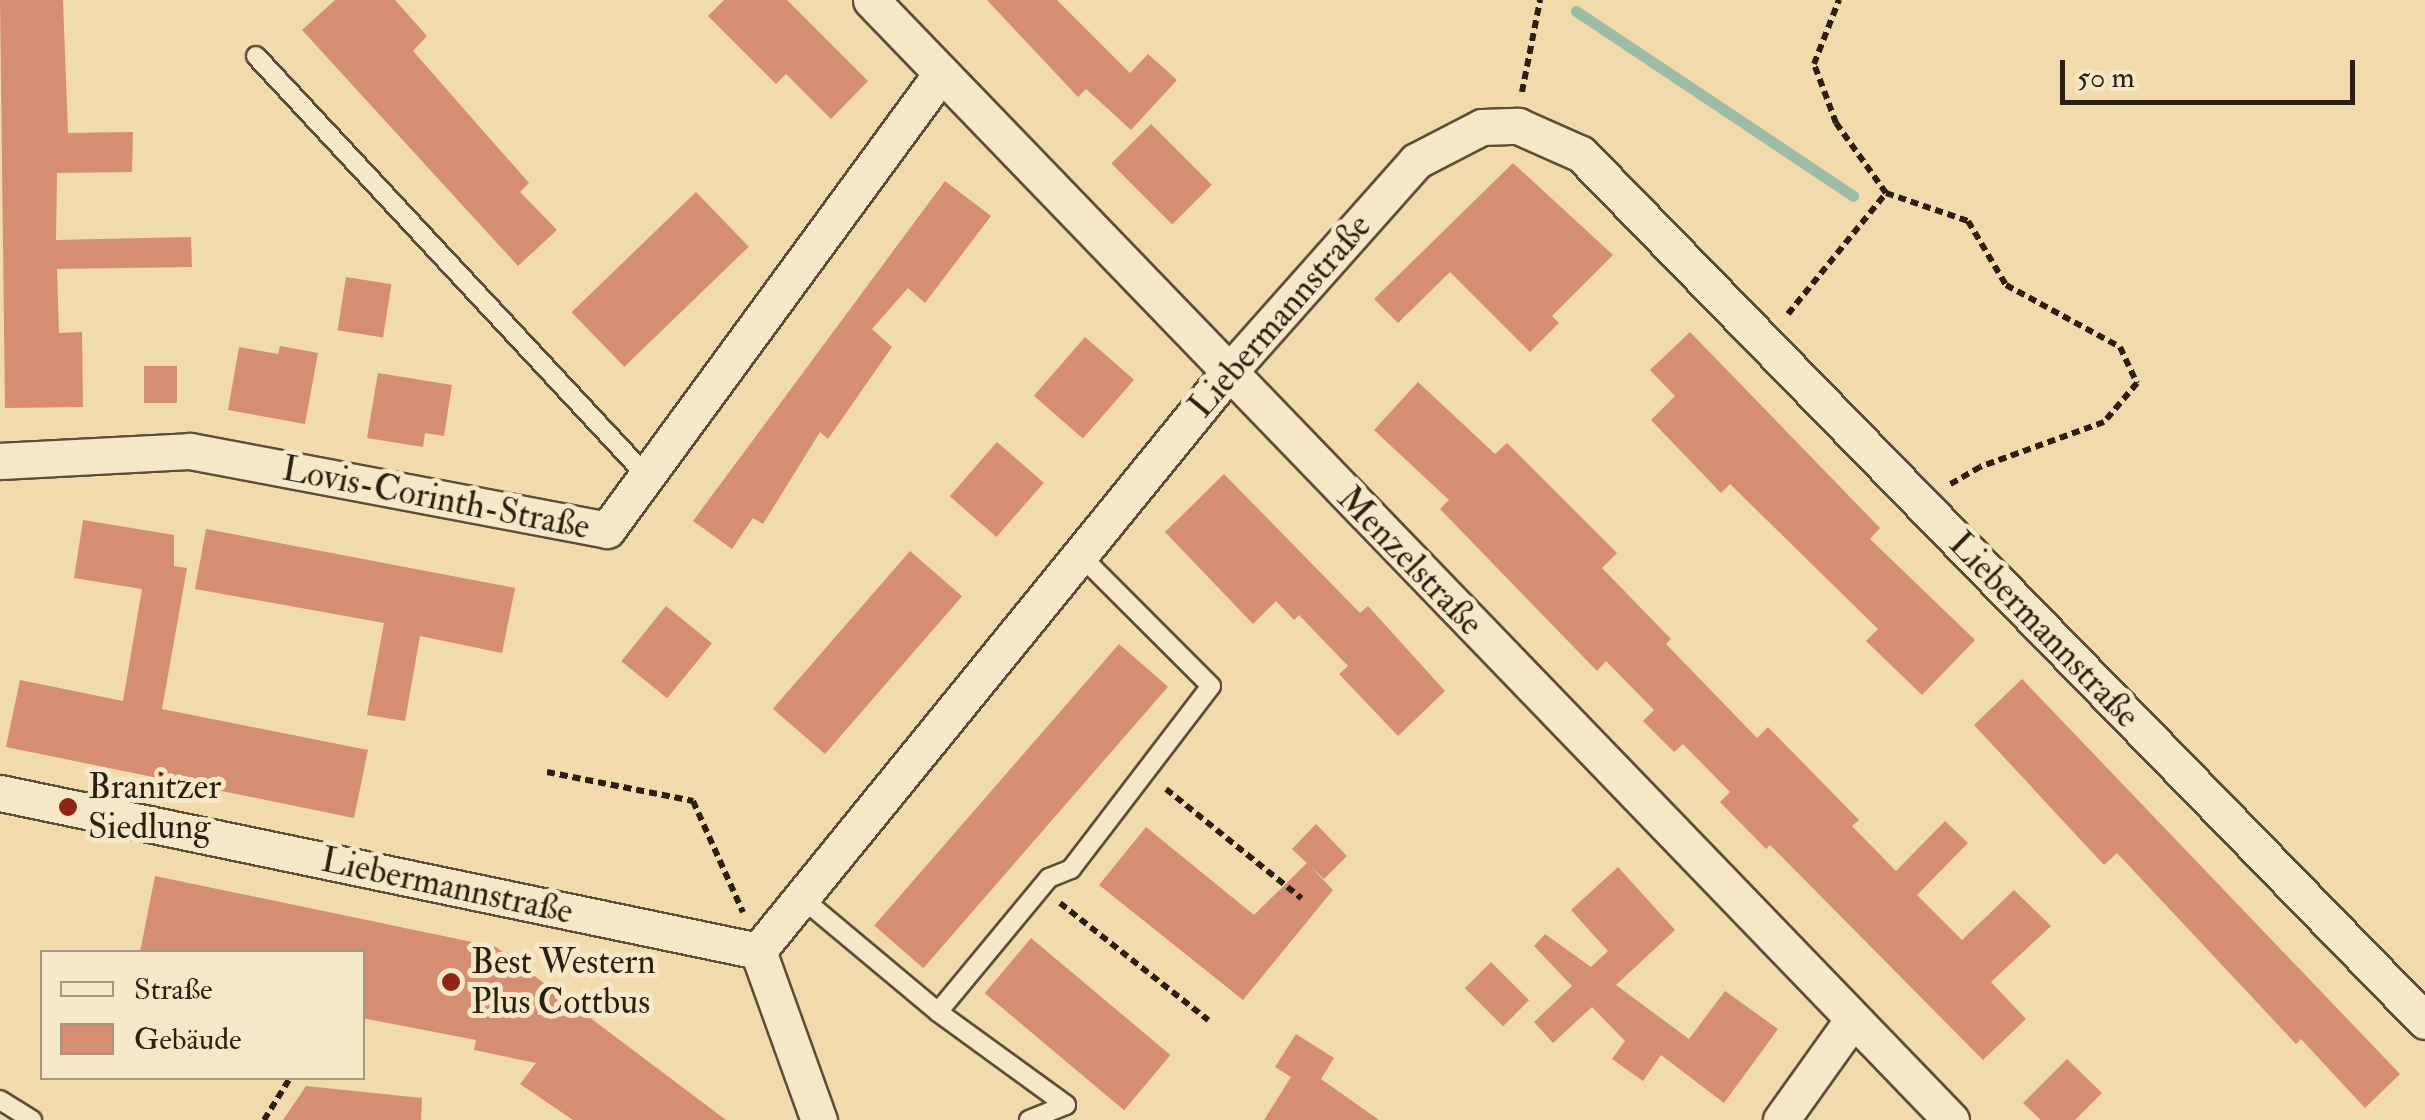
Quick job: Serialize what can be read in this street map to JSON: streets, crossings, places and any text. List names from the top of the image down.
{
  "streets": {
    "street": ["Liebermannstraße", "Lovis-Corinth-Straße", "Menzelstraße"]
  },
  "crossings": [
    ["Liebermannstraße", "Menzelstraße"],
    ["Lovis-Corinth-Straße", "Menzelstraße"]
  ],
  "places": ["Branitzer Siedlung", "Best Western Plus Cottbus"],
  "legend": ["Straße", "Gebäude"],
  "scale_bar": "50 m"
}
